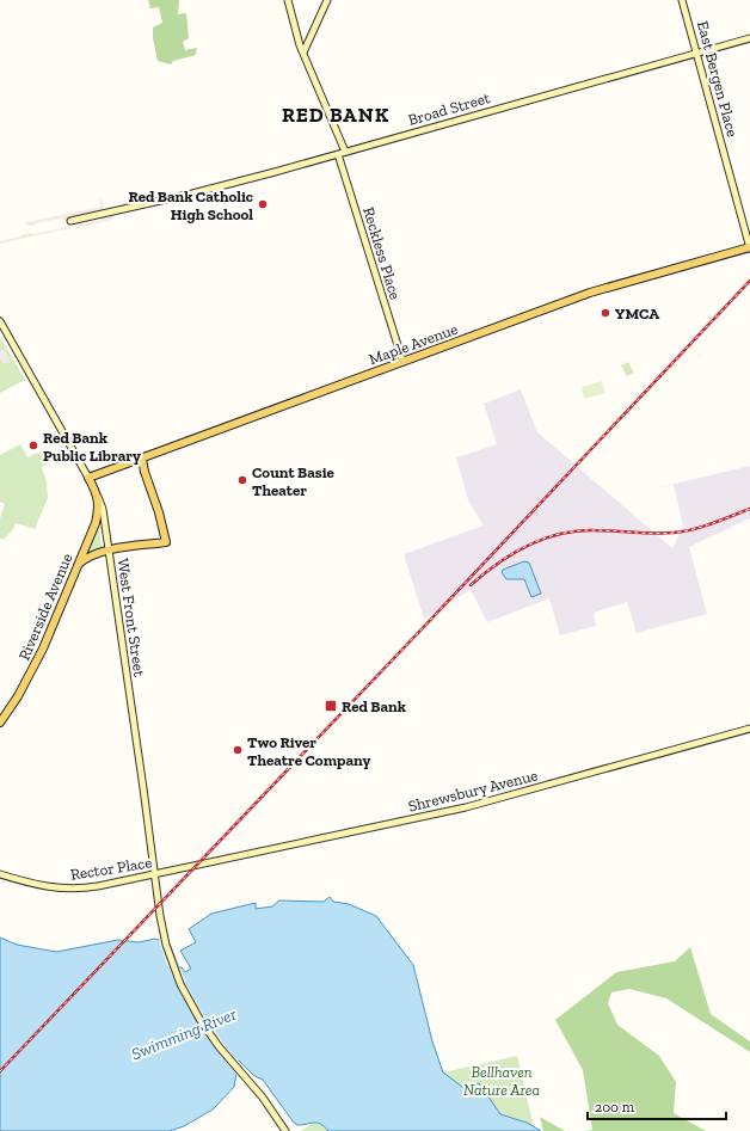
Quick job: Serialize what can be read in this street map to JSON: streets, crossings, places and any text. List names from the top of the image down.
{
  "streets": {
    "main road": [
      "East Bergen Place",
      "Broad Street",
      "Reckless Place",
      "Maple Avenue",
      "Riverside Avenue",
      "West Front Street",
      "Shrewsbury Avenue",
      "Rector Place"
    ]
  },
  "crossings": [
    ["East Bergen Place", "Broad Street"],
    ["East Bergen Place", "Maple Avenue"],
    ["Broad Street", "Reckless Place"],
    ["Reckless Place", "Maple Avenue"],
    ["Maple Avenue", "West Front Street"],
    ["Riverside Avenue", "West Front Street"],
    ["West Front Street", "Rector Place"],
    ["Shrewsbury Avenue", "Rector Place"]
  ],
  "districts": ["RED BANK"],
  "water": ["Swimming River"],
  "parks": ["Bellhaven Nature Area"],
  "places": {
    "other": [
      "Red Bank Catholic High School",
      "YMCA",
      "Red Bank Public Library",
      "Count Basie Theater",
      "Two River Theatre Company"
    ],
    "transit": ["Red Bank"]
  },
  "scale_bar": "200 m"
}
